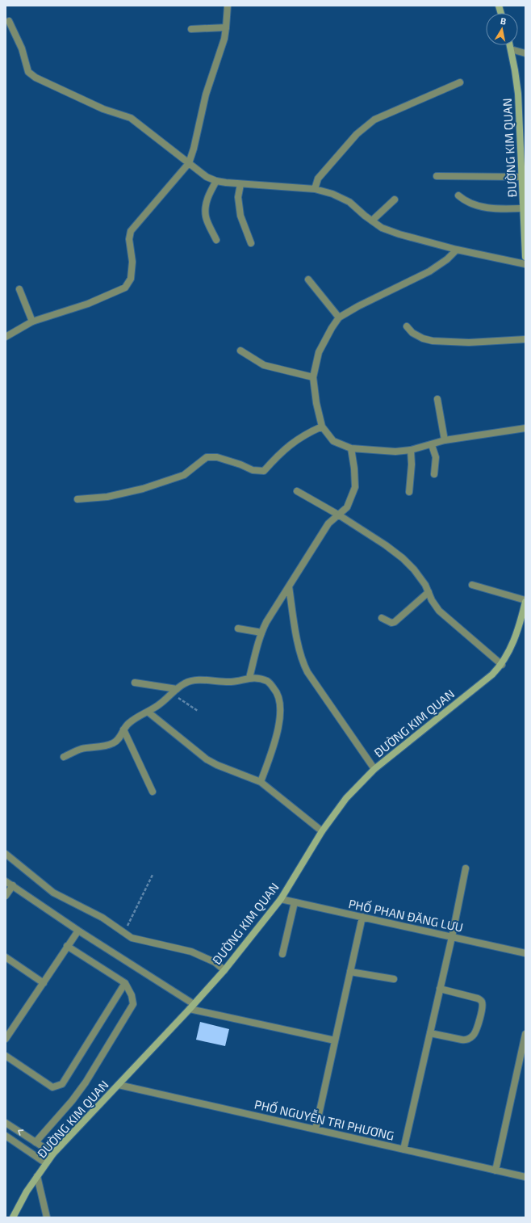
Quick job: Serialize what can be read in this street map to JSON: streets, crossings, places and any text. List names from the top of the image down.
{
  "streets": {
    "main road": ["ĐƯỜNG KIM QUAN"],
    "street": ["PHỐ PHAN ĐĂNG LƯU", "PHỐ NGUYỄN TRI PHƯƠNG"]
  },
  "crossings": [
    ["ĐƯỜNG KIM QUAN", "PHỐ PHAN ĐĂNG LƯU"],
    ["ĐƯỜNG KIM QUAN", "PHỐ NGUYỄN TRI PHƯƠNG"]
  ],
  "north": "top"
}
